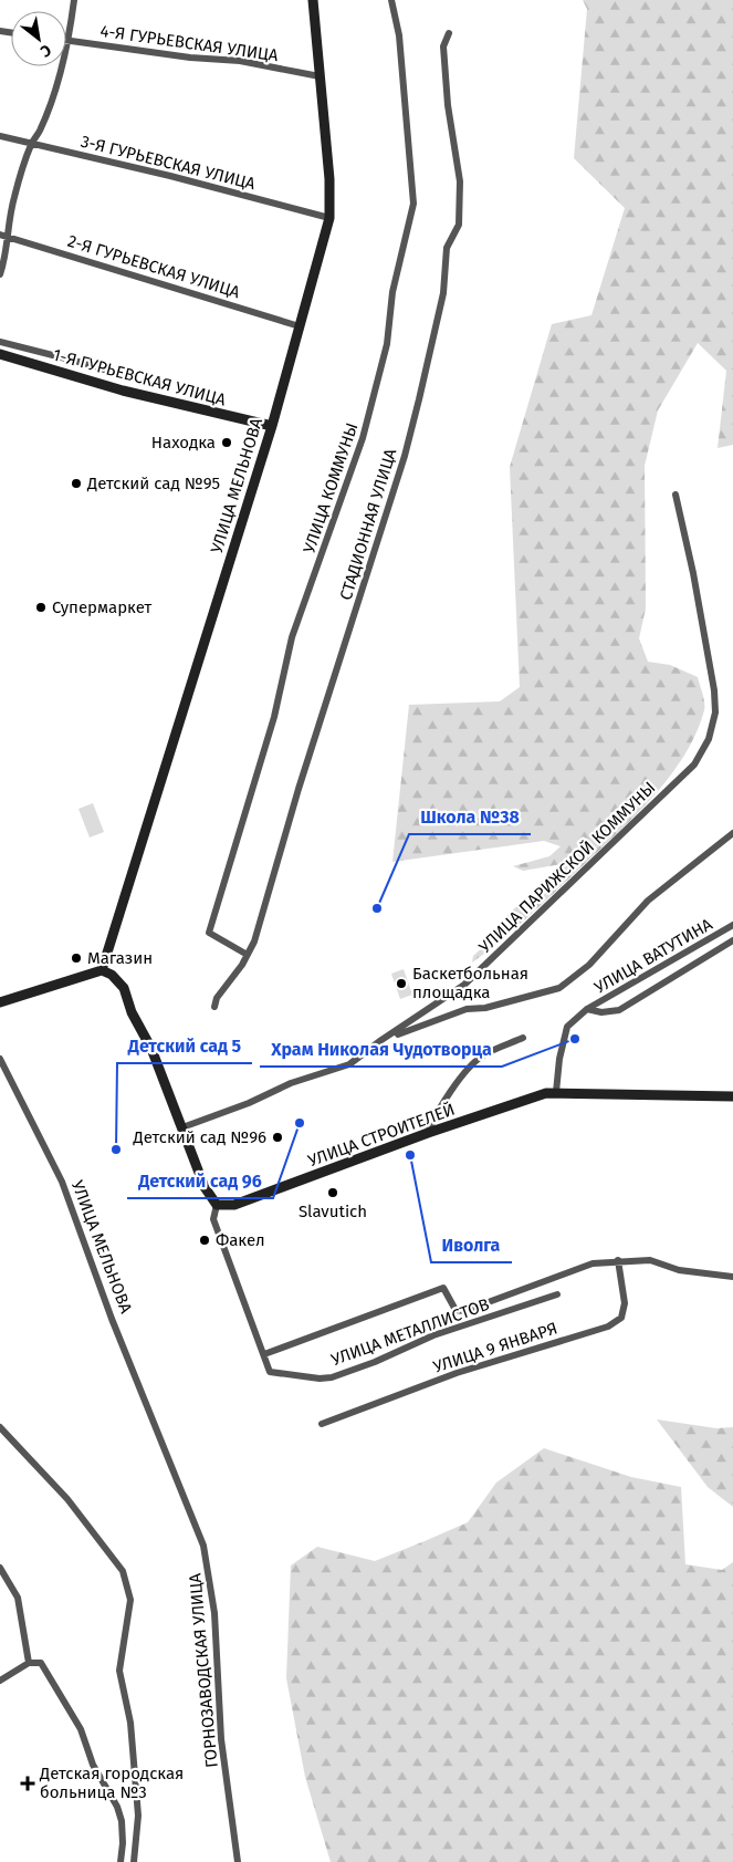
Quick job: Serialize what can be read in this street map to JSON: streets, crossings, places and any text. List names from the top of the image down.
{
  "streets": {
    "main road": ["1-Я ГУРЬЕВСКАЯ УЛИЦА", "УЛИЦА МЕЛЬНОВА", "УЛИЦА СТРОИТЕЛЕЙ"],
    "street": [
      "4-Я ГУРЬЕВСКАЯ УЛИЦА",
      "3-Я ГУРЬЕВСКАЯ УЛИЦА",
      "2-Я ГУРЬЕВСКАЯ УЛИЦА",
      "УЛИЦА КОММУНЫ",
      "СТАДИОННАЯ УЛИЦА",
      "УЛИЦА ПАРИЖСКОЙ КОММУНЫ",
      "УЛИЦА ВАТУТИНА",
      "УЛИЦА МЕТАЛЛИСТОВ",
      "УЛИЦА 9 ЯНВАРЯ",
      "ГОРНОЗАВОДСКАЯ УЛИЦА"
    ]
  },
  "crossings": [
    ["4-Я ГУРЬЕВСКАЯ УЛИЦА", "УЛИЦА МЕЛЬНОВА"],
    ["3-Я ГУРЬЕВСКАЯ УЛИЦА", "УЛИЦА МЕЛЬНОВА"],
    ["2-Я ГУРЬЕВСКАЯ УЛИЦА", "УЛИЦА МЕЛЬНОВА"],
    ["1-Я ГУРЬЕВСКАЯ УЛИЦА", "УЛИЦА МЕЛЬНОВА"],
    ["УЛИЦА МЕЛЬНОВА", "ГОРНОЗАВОДСКАЯ УЛИЦА"],
    ["УЛИЦА КОММУНЫ", "СТАДИОННАЯ УЛИЦА"],
    ["УЛИЦА ВАТУТИНА", "УЛИЦА СТРОИТЕЛЕЙ"],
    ["УЛИЦА МЕТАЛЛИСТОВ", "УЛИЦА 9 ЯНВАРЯ"]
  ],
  "places": {
    "other": [
      "Находка",
      "Детский сад №95",
      "Супермаркет",
      "Школа №38",
      "Магазин",
      "Баскетбольная площадка",
      "Храм Николая Чудотворца",
      "Детский сад 96",
      "Детский сад №96",
      "Детский сад 5",
      "Иволга",
      "Slavutich",
      "Факел"
    ],
    "health": ["Детская городская больница №3"]
  },
  "north": "bottom right"
}
